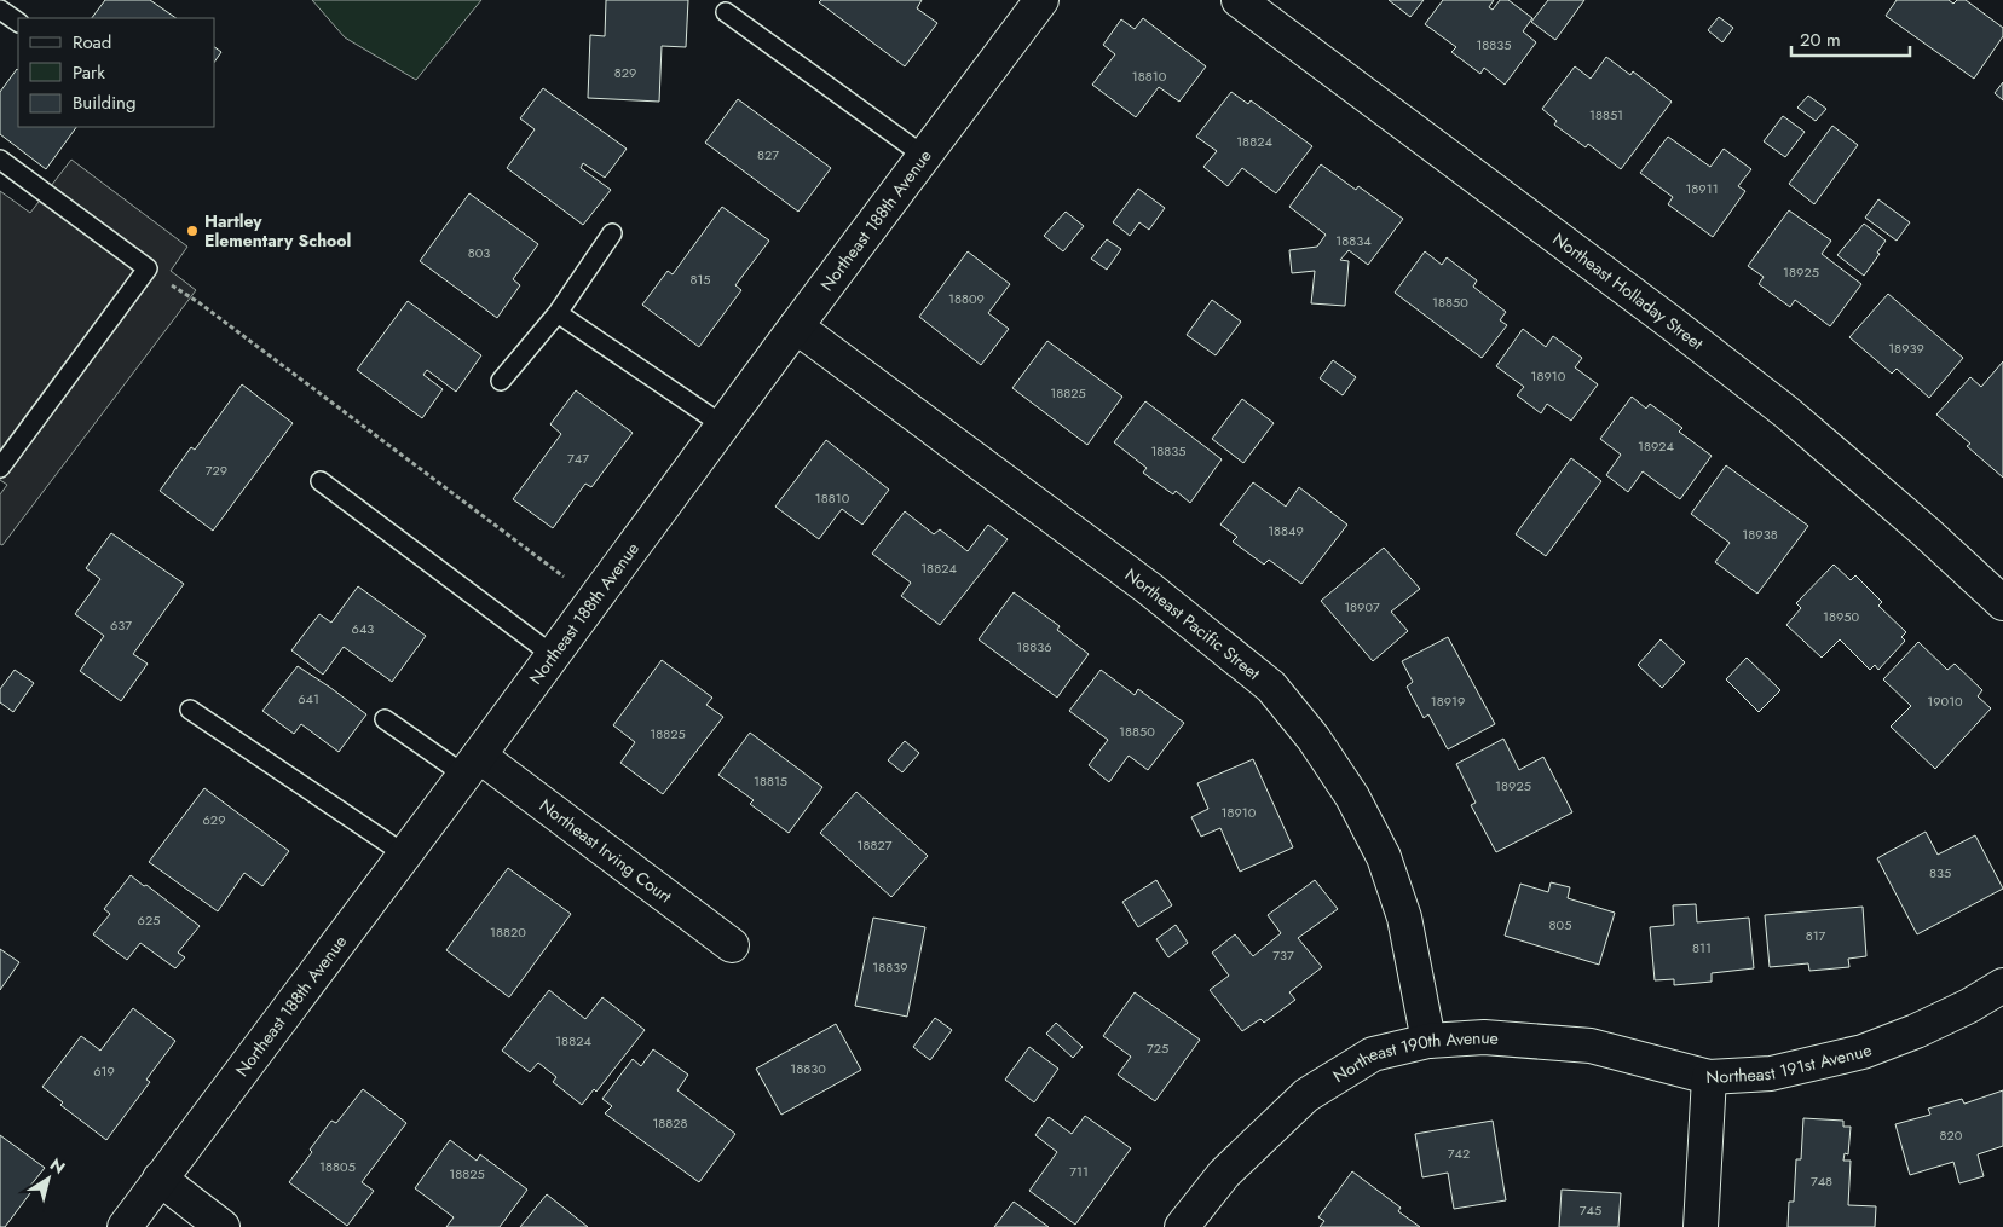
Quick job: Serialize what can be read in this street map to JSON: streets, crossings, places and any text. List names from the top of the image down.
{
  "streets": {
    "street": [
      "Northeast 188th Avenue",
      "Northeast Holladay Street",
      "Northeast Pacific Street",
      "Northeast Irving Court",
      "Northeast 190th Avenue",
      "Northeast 191st Avenue"
    ]
  },
  "crossings": [
    ["Northeast 188th Avenue", "Northeast Pacific Street"],
    ["Northeast 188th Avenue", "Northeast Irving Court"],
    ["Northeast Pacific Street", "Northeast 190th Avenue"],
    ["Northeast 190th Avenue", "Northeast 191st Avenue"]
  ],
  "places": ["Hartley Elementary School"],
  "house_numbers": [
    "18835",
    "829",
    "18810",
    "18851",
    "18824",
    "827",
    "18911",
    "18834",
    "803",
    "18925",
    "815",
    "18809",
    "18850",
    "18939",
    "18910",
    "18825",
    "18924",
    "18835",
    "747",
    "729",
    "18810",
    "18849",
    "18938",
    "18824",
    "18907",
    "18950",
    "637",
    "643",
    "18836",
    "641",
    "18919",
    "19010",
    "18850",
    "18825",
    "18815",
    "18925",
    "18910",
    "629",
    "18827",
    "835",
    "625",
    "805",
    "18820",
    "817",
    "811",
    "737",
    "18839",
    "18824",
    "725",
    "18830",
    "619",
    "18828",
    "820",
    "742",
    "18805",
    "711",
    "18825",
    "748",
    "745"
  ],
  "legend": ["Road", "Park", "Building"],
  "scale_bar": "20 m",
  "north": "top right"
}
